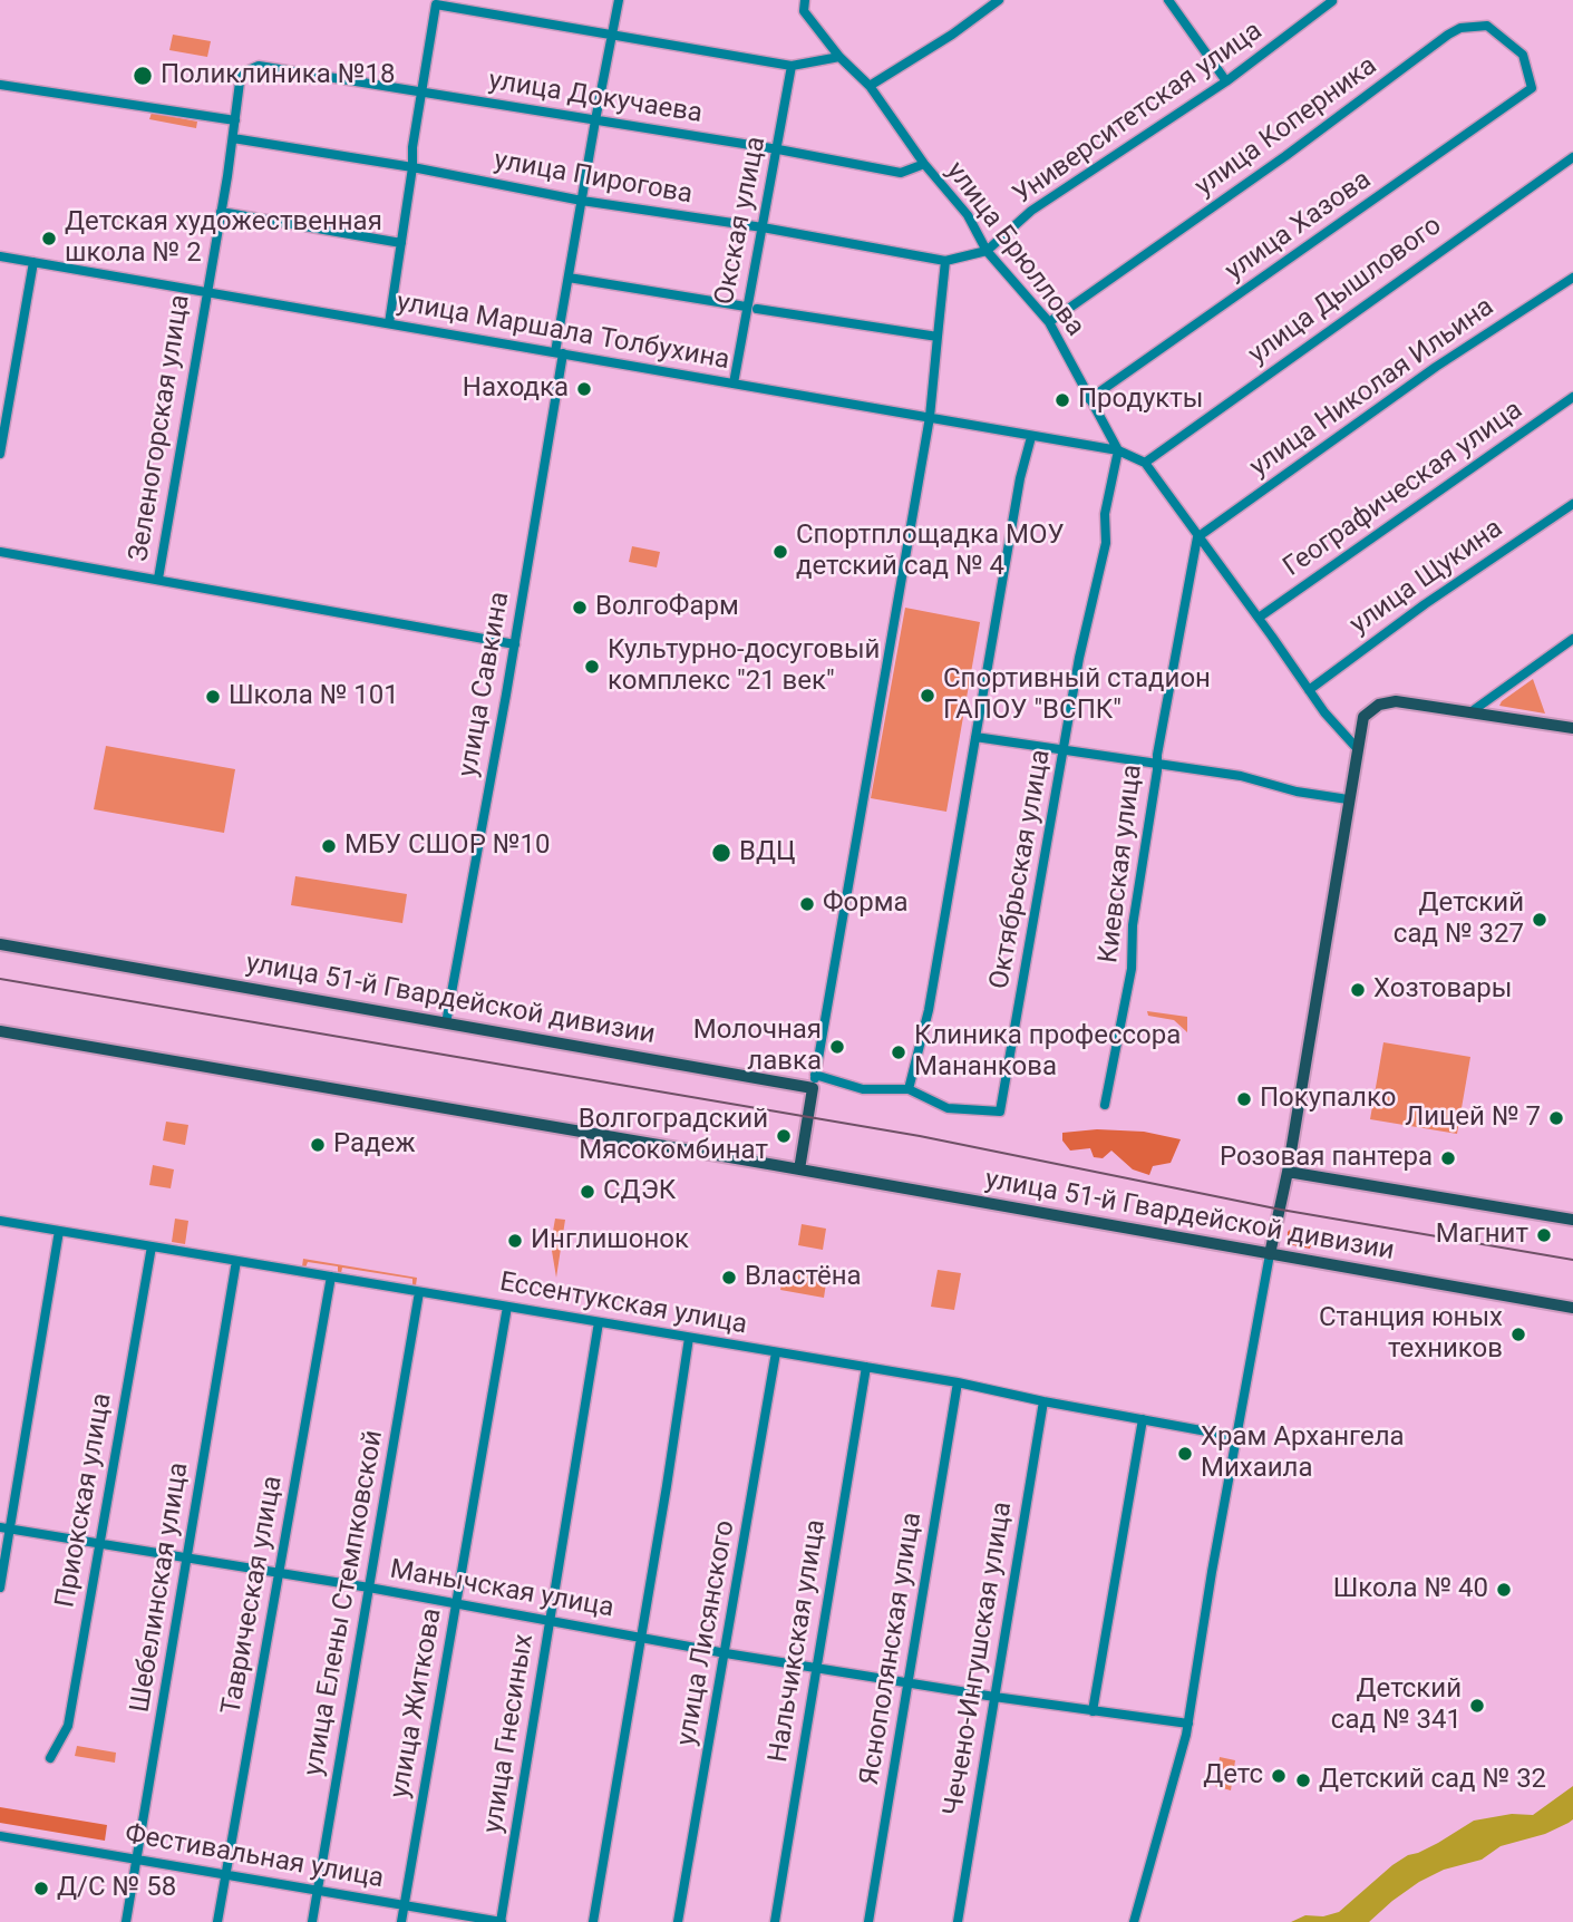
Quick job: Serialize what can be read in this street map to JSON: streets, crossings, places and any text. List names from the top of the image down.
{
  "streets": {
    "main road": ["улица 51-й Гвардейской дивизии"],
    "street": [
      "улица Докучаева",
      "Университетская улица",
      "улица Коперника",
      "улица Пирогова",
      "Окская улица",
      "улица Хазова",
      "улица Брюллова",
      "улица Дышлового",
      "улица Маршала Толбухина",
      "улица Николая Ильина",
      "Зеленогорская улица",
      "Географическая улица",
      "улица Щукина",
      "улица Савкина",
      "Киевская улица",
      "Октябрьская улица",
      "Ессентукская улица",
      "Приокская улица",
      "Шебелинская улица",
      "Манычская улица",
      "Таврическая улица",
      "улица Елены Стемпковской",
      "улица Лисянского",
      "Нальчикская улица",
      "Яснополянская улица",
      "Чечено-Ингушская улица",
      "улица Житкова",
      "улица Гнесиных",
      "Фестивальная улица"
    ]
  },
  "crossings": [
    ["улица Докучаева", "Окская улица"],
    ["улица Докучаева", "улица Брюллова"],
    ["улица Докучаева", "Зеленогорская улица"],
    ["улица Докучаева", "улица Савкина"],
    ["Университетская улица", "улица Пирогова"],
    ["Университетская улица", "улица Брюллова"],
    ["улица Коперника", "улица Хазова"],
    ["улица Коперника", "улица Брюллова"],
    ["улица Пирогова", "Окская улица"],
    ["улица Пирогова", "Зеленогорская улица"],
    ["улица Пирогова", "улица Савкина"],
    ["Окская улица", "улица Маршала Толбухина"],
    ["улица Хазова", "улица Брюллова"],
    ["улица Брюллова", "улица Маршала Толбухина"],
    ["улица Брюллова", "Октябрьская улица"],
    ["улица Маршала Толбухина", "Зеленогорская улица"],
    ["улица Маршала Толбухина", "улица Савкина"],
    ["улица Маршала Толбухина", "Октябрьская улица"],
    ["улица Николая Ильина", "Киевская улица"],
    ["улица Савкина", "улица 51-й Гвардейской дивизии"],
    ["Ессентукская улица", "Приокская улица"],
    ["Ессентукская улица", "Шебелинская улица"],
    ["Ессентукская улица", "Таврическая улица"],
    ["Ессентукская улица", "улица Елены Стемпковской"],
    ["Ессентукская улица", "улица Лисянского"],
    ["Ессентукская улица", "Нальчикская улица"],
    ["Ессентукская улица", "Яснополянская улица"],
    ["Ессентукская улица", "Чечено-Ингушская улица"],
    ["Ессентукская улица", "улица Житкова"],
    ["Ессентукская улица", "улица Гнесиных"],
    ["Приокская улица", "Манычская улица"],
    ["Шебелинская улица", "Манычская улица"],
    ["Шебелинская улица", "Фестивальная улица"],
    ["Манычская улица", "Таврическая улица"],
    ["Манычская улица", "улица Елены Стемпковской"],
    ["Манычская улица", "улица Лисянского"],
    ["Манычская улица", "Нальчикская улица"],
    ["Манычская улица", "Яснополянская улица"],
    ["Манычская улица", "Чечено-Ингушская улица"],
    ["Манычская улица", "улица Житкова"],
    ["Манычская улица", "улица Гнесиных"],
    ["Таврическая улица", "Фестивальная улица"],
    ["улица Елены Стемпковской", "Фестивальная улица"],
    ["улица Житкова", "Фестивальная улица"],
    ["улица Гнесиных", "Фестивальная улица"]
  ],
  "places": [
    "Поликлиника №18",
    "Детская художественная школа № 2",
    "Находка",
    "Продукты",
    "Спортплощадка МОУ детский сад № 4",
    "ВолгоФарм",
    "Культурно-досуговый комплекс \"21 век\"",
    "Спортивный стадион ГАПОУ \"ВСПК\"",
    "Школа № 101",
    "МБУ СШОР №10",
    "ВДЦ",
    "Форма",
    "Детский сад № 327",
    "Хозтовары",
    "Молочная лавка",
    "Клиника профессора Мананкова",
    "Покупалко",
    "Лицей № 7",
    "Волгоградский Мясокомбинат",
    "Радеж",
    "Розовая пантера",
    "СДЭК",
    "Магнит",
    "Инглишонок",
    "Властёна",
    "Станция юных техников",
    "Храм Архангела Михаила",
    "Школа № 40",
    "Детский сад № 341",
    "Детс",
    "Детский сад № 32",
    "Д/С № 58"
  ]
}
